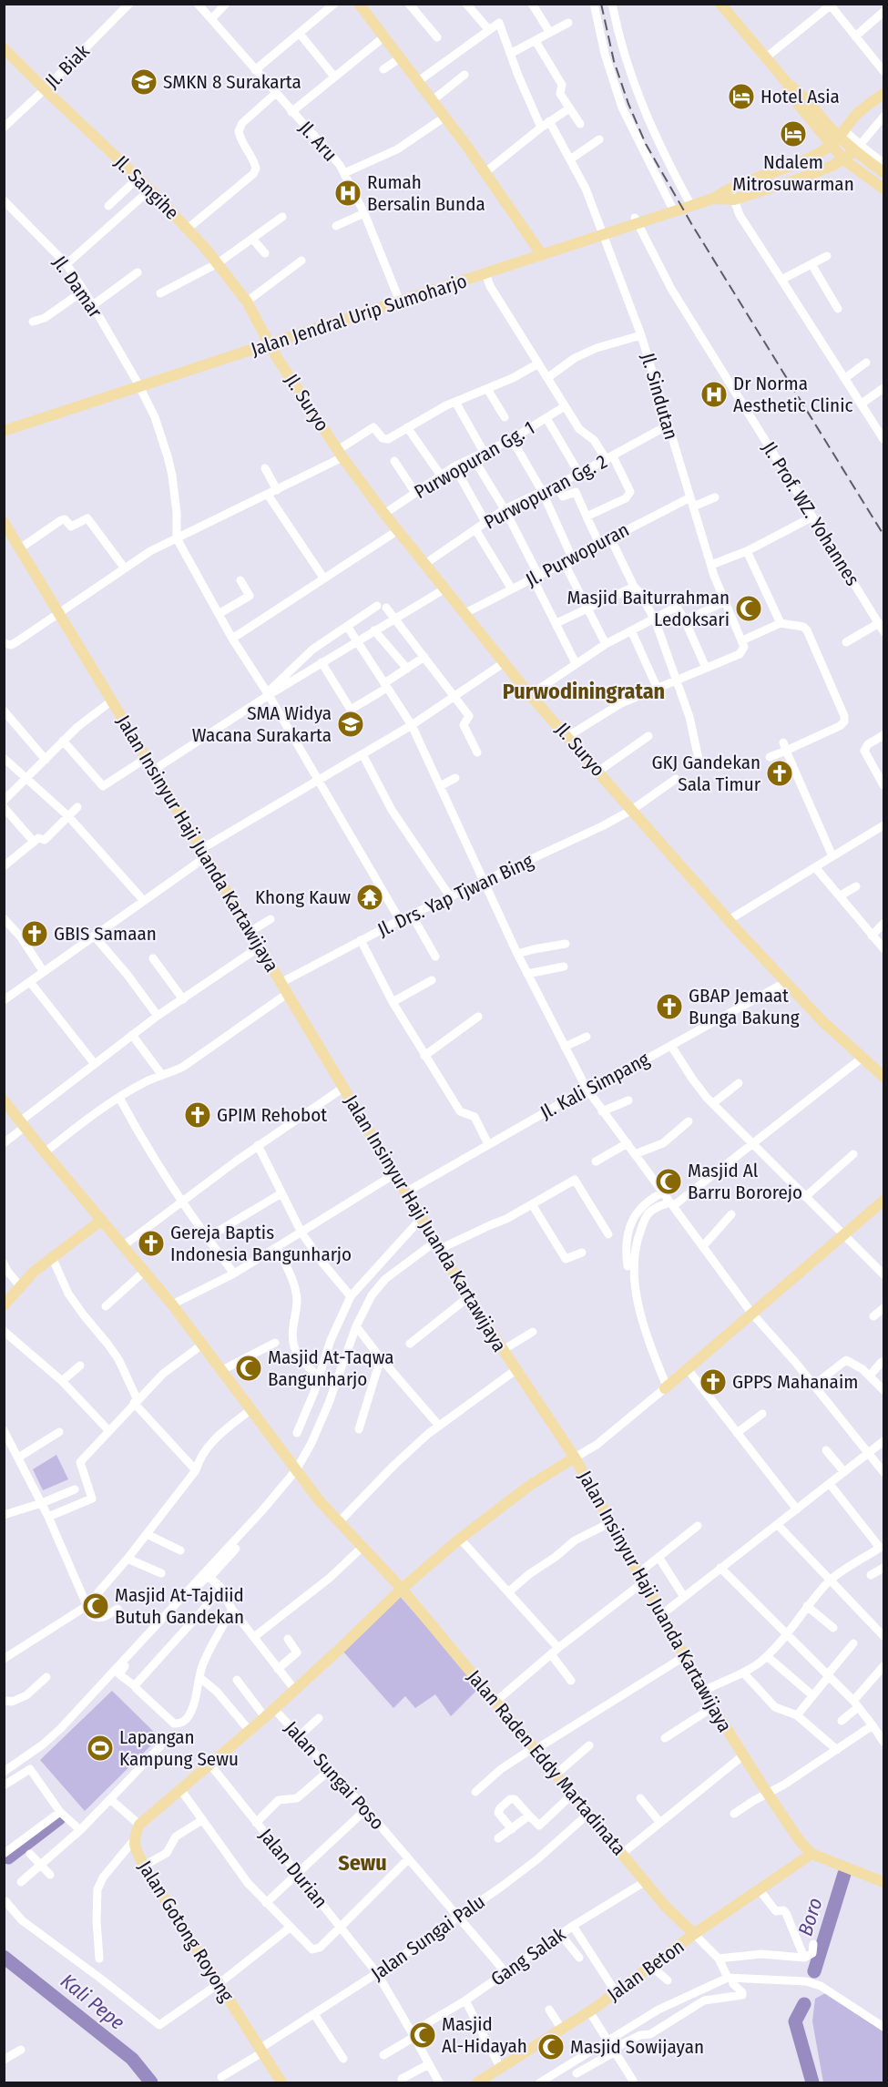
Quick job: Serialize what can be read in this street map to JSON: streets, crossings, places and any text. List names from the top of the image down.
{
  "streets": {
    "main road": [
      "Jl. Sangihe",
      "Jalan Jendral Urip Sumoharjo",
      "Jl. Suryo",
      "Jalan Insinyur Haji Juanda Kartawijaya",
      "Jalan Raden Eddy Martadinata",
      "Jalan Gotong Royong",
      "Jalan Beton"
    ],
    "street": [
      "Jl. Biak",
      "Jl. Aru",
      "Jl. Damar",
      "Jl. Sindutan",
      "Purwopuran Gg. 1",
      "Purwopuran Gg. 2",
      "Jl. Prof. WZ. Yohannes",
      "Jl. Purwopuran",
      "Jl. Drs. Yap Tjwan Bing",
      "Jl. Kali Simpang",
      "Jalan Sungai Poso",
      "Jalan Durian",
      "Jalan Sungai Palu",
      "Gang Salak"
    ]
  },
  "crossings": [
    ["Jl. Biak", "Jl. Sangihe"],
    ["Jl. Aru", "Jalan Jendral Urip Sumoharjo"],
    ["Jl. Sangihe", "Jalan Jendral Urip Sumoharjo"],
    ["Jl. Sangihe", "Jl. Suryo"],
    ["Jl. Damar", "Jalan Jendral Urip Sumoharjo"],
    ["Jalan Jendral Urip Sumoharjo", "Jl. Sindutan"],
    ["Jalan Jendral Urip Sumoharjo", "Jl. Suryo"],
    ["Jalan Jendral Urip Sumoharjo", "Jl. Prof. WZ. Yohannes"],
    ["Jl. Sindutan", "Purwopuran Gg. 2"],
    ["Jl. Sindutan", "Jl. Purwopuran"],
    ["Jl. Suryo", "Purwopuran Gg. 1"],
    ["Jl. Suryo", "Purwopuran Gg. 2"],
    ["Jl. Suryo", "Jl. Purwopuran"],
    ["Jl. Suryo", "Jl. Drs. Yap Tjwan Bing"],
    ["Jl. Suryo", "Jl. Kali Simpang"],
    ["Jalan Insinyur Haji Juanda Kartawijaya", "Jl. Drs. Yap Tjwan Bing"],
    ["Jalan Insinyur Haji Juanda Kartawijaya", "Jl. Kali Simpang"],
    ["Jalan Insinyur Haji Juanda Kartawijaya", "Jalan Gotong Royong"],
    ["Jalan Insinyur Haji Juanda Kartawijaya", "Jalan Beton"],
    ["Jalan Raden Eddy Martadinata", "Jalan Gotong Royong"],
    ["Jalan Raden Eddy Martadinata", "Jalan Sungai Palu"],
    ["Jalan Raden Eddy Martadinata", "Gang Salak"],
    ["Jalan Raden Eddy Martadinata", "Jalan Beton"],
    ["Jalan Sungai Poso", "Jalan Gotong Royong"],
    ["Jalan Sungai Poso", "Jalan Sungai Palu"],
    ["Jalan Sungai Poso", "Gang Salak"],
    ["Jalan Durian", "Jalan Gotong Royong"],
    ["Jalan Durian", "Jalan Sungai Palu"],
    ["Jalan Durian", "Gang Salak"],
    ["Jalan Gotong Royong", "Jalan Sungai Palu"]
  ],
  "districts": ["Purwodiningratan", "Sewu"],
  "water": ["Boro", "Kali Pepe"],
  "places": {
    "school or university": ["SMKN 8 Surakarta", "SMA Widya Wacana Surakarta"],
    "hotel": ["Hotel Asia", "Ndalem Mitrosuwarman"],
    "hospital": ["Rumah Bersalin Bunda", "Dr Norma Aesthetic Clinic"],
    "mosque": [
      "Masjid Baiturrahman Ledoksari",
      "Masjid Al Barru Bororejo",
      "Masjid At-Taqwa Bangunharjo",
      "Masjid At-Tajdiid Butuh Gandekan",
      "Masjid Al-Hidayah",
      "Masjid Sowijayan"
    ],
    "church": [
      "GKJ Gandekan Sala Timur",
      "GBIS Samaan",
      "GBAP Jemaat Bunga Bakung",
      "GPIM Rehobot",
      "Gereja Baptis Indonesia Bangunharjo",
      "GPPS Mahanaim"
    ],
    "temple": ["Khong Kauw"],
    "sports": ["Lapangan Kampung Sewu"]
  }
}
